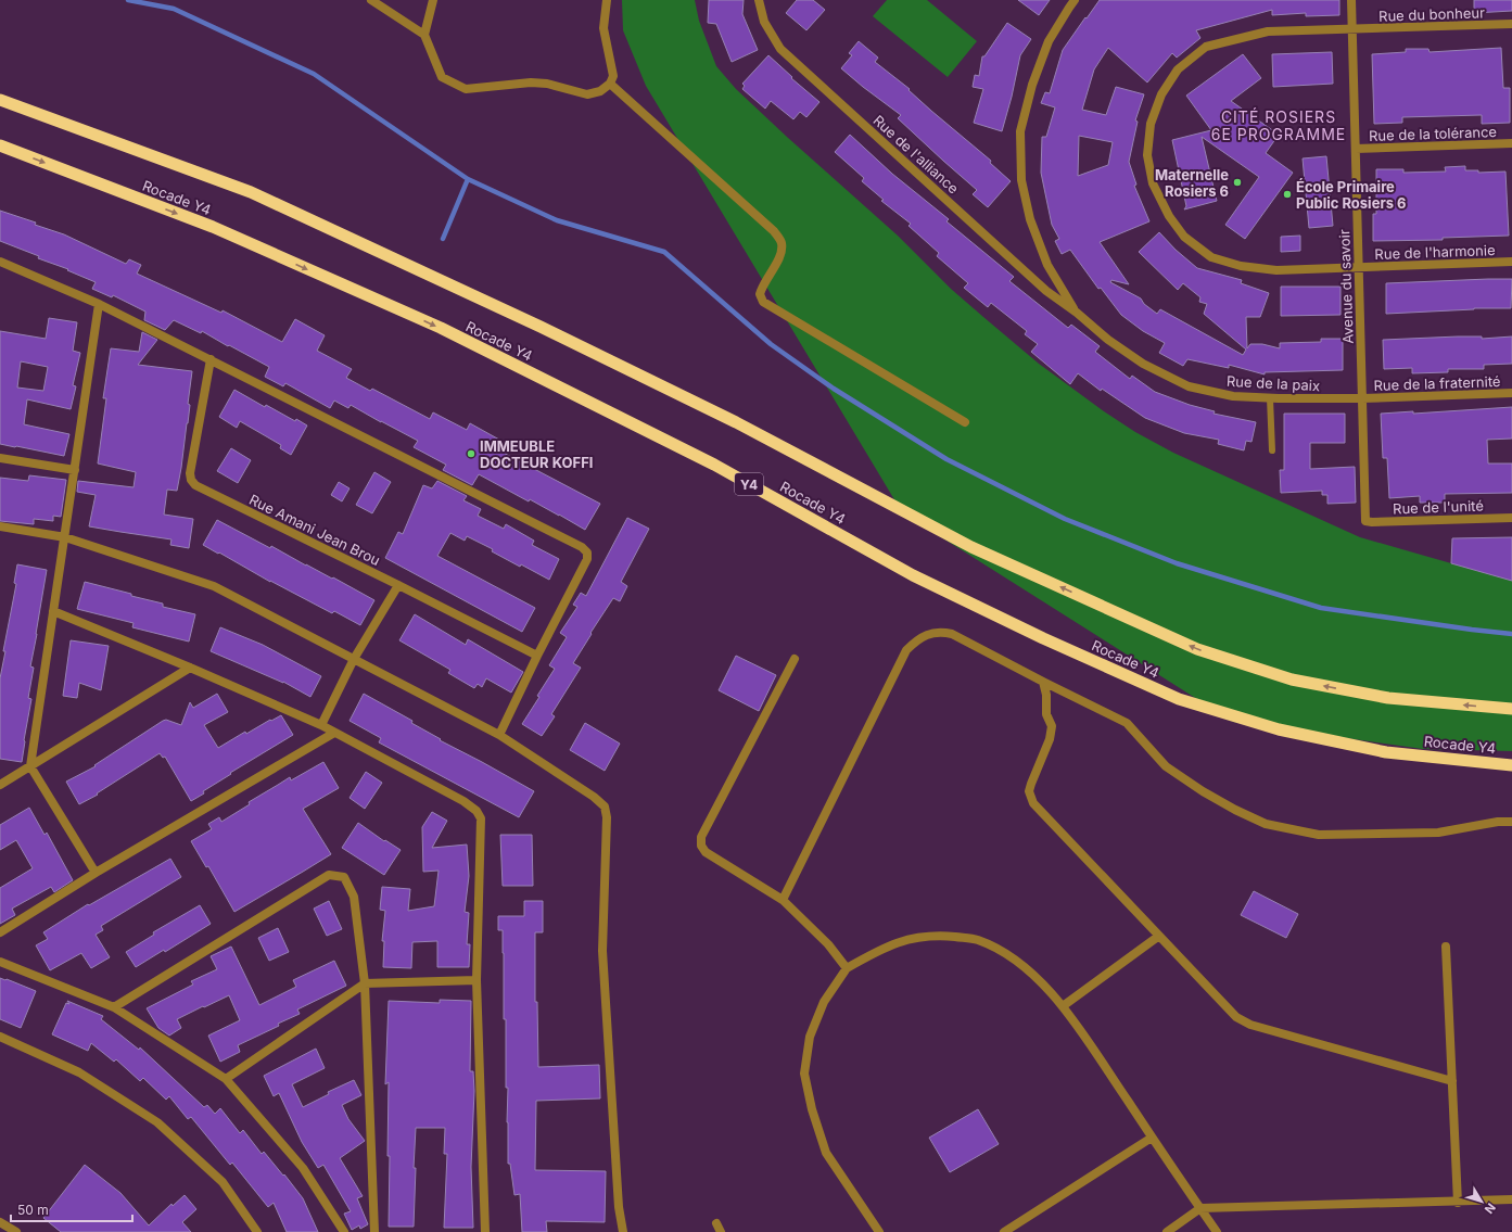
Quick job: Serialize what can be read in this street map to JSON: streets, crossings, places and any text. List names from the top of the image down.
{
  "streets": {
    "highway": ["Rocade Y4", "Y4"],
    "street": [
      "Rue du bonheur",
      "Rue de la tolérance",
      "Rue de l'alliance",
      "Rue de l'harmonie",
      "Avenue du savoir",
      "Rue de la paix",
      "Rue de la fraternité",
      "Rue de l'unité",
      "Rue Amani Jean Brou"
    ]
  },
  "crossings": [
    ["Rue du bonheur", "Rue de l'harmonie"],
    ["Rue du bonheur", "Avenue du savoir"],
    ["Rue de la tolérance", "Avenue du savoir"],
    ["Rue de l'alliance", "Rue de la paix"],
    ["Rue de l'harmonie", "Avenue du savoir"],
    ["Avenue du savoir", "Rue de la paix"],
    ["Avenue du savoir", "Rue de la fraternité"],
    ["Avenue du savoir", "Rue de l'unité"],
    ["Rue de la paix", "Rue de la fraternité"]
  ],
  "districts": ["CITÉ ROSIERS 6E PROGRAMME"],
  "places": ["Maternelle Rosiers 6", "École Primaire Public Rosiers 6", "IMMEUBLE DOCTEUR KOFFI"],
  "scale_bar": "50 m",
  "north": "bottom right"
}
